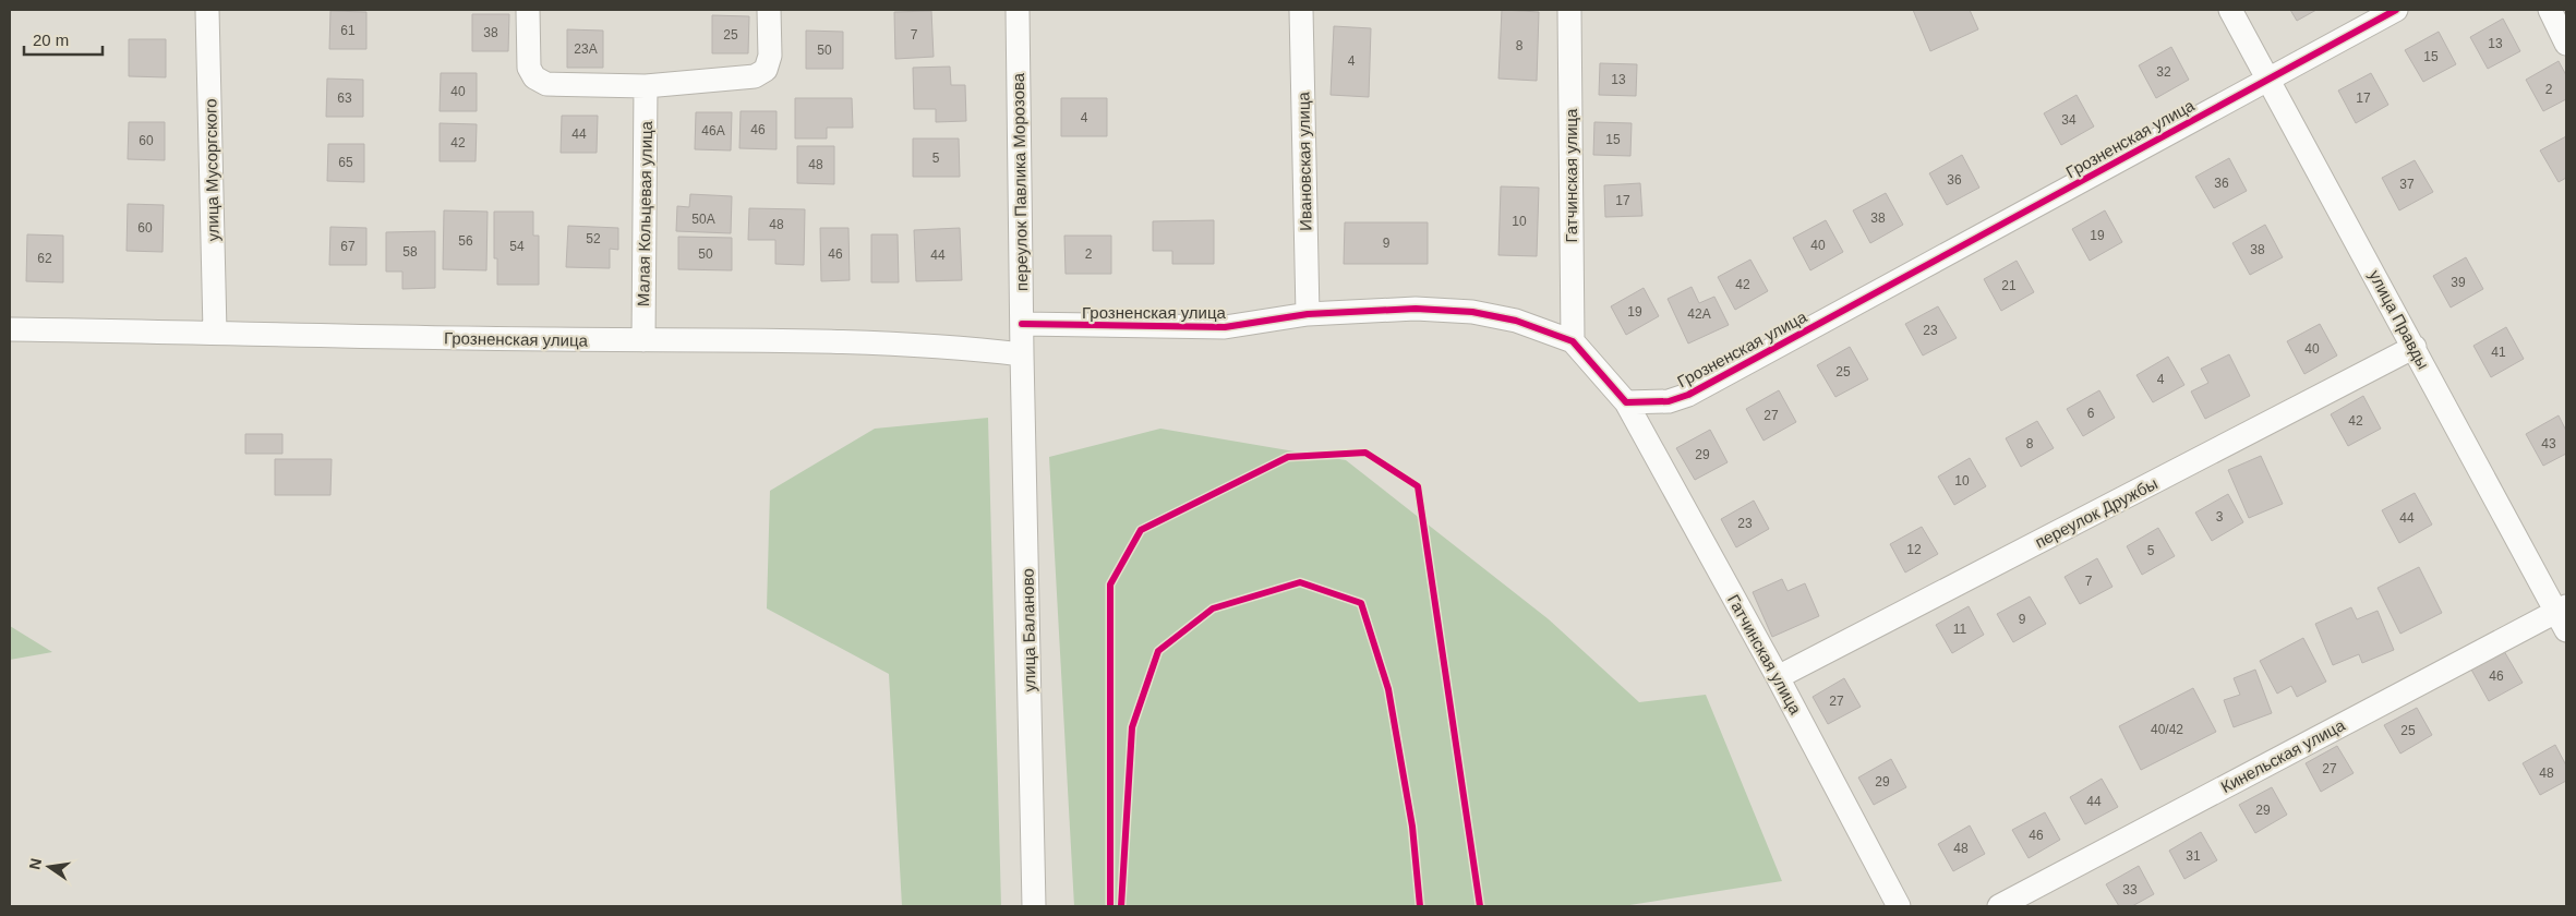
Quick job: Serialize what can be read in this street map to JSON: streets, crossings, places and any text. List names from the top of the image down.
{
  "streets": {
    "street": [
      "Грозненская улица",
      "Ивановская улица",
      "улица Мусоргского",
      "Гатчинская улица",
      "переулок Павлика Морозова",
      "Малая Кольцевая улица",
      "улица Правды",
      "переулок Дружбы",
      "улица Баланово",
      "Кинельская улица"
    ]
  },
  "crossings": [
    ["Грозненская улица", "Ивановская улица"],
    ["Грозненская улица", "улица Мусоргского"],
    ["Грозненская улица", "Гатчинская улица"],
    ["Грозненская улица", "переулок Павлика Морозова"],
    ["Грозненская улица", "Малая Кольцевая улица"],
    ["Грозненская улица", "улица Правды"],
    ["Грозненская улица", "улица Баланово"],
    ["Гатчинская улица", "переулок Дружбы"],
    ["переулок Павлика Морозова", "улица Баланово"],
    ["улица Правды", "переулок Дружбы"],
    ["улица Правды", "Кинельская улица"]
  ],
  "house_numbers": [
    "61",
    "38",
    "25",
    "7",
    "13",
    "8",
    "23А",
    "50",
    "15",
    "4",
    "32",
    "13",
    "2",
    "40",
    "63",
    "17",
    "4",
    "34",
    "46",
    "46А",
    "44",
    "15",
    "60",
    "42",
    "5",
    "65",
    "48",
    "36",
    "36",
    "37",
    "17",
    "38",
    "50А",
    "10",
    "48",
    "60",
    "19",
    "52",
    "56",
    "9",
    "40",
    "67",
    "54",
    "38",
    "58",
    "50",
    "46",
    "2",
    "44",
    "62",
    "39",
    "42",
    "21",
    "19",
    "42А",
    "23",
    "40",
    "41",
    "25",
    "4",
    "6",
    "27",
    "42",
    "8",
    "43",
    "29",
    "10",
    "3",
    "44",
    "23",
    "12",
    "5",
    "7",
    "9",
    "11",
    "46",
    "27",
    "40/42",
    "25",
    "27",
    "48",
    "29",
    "44",
    "29",
    "46",
    "48",
    "31",
    "33"
  ],
  "scale_bar": "20 m",
  "north": "left"
}
